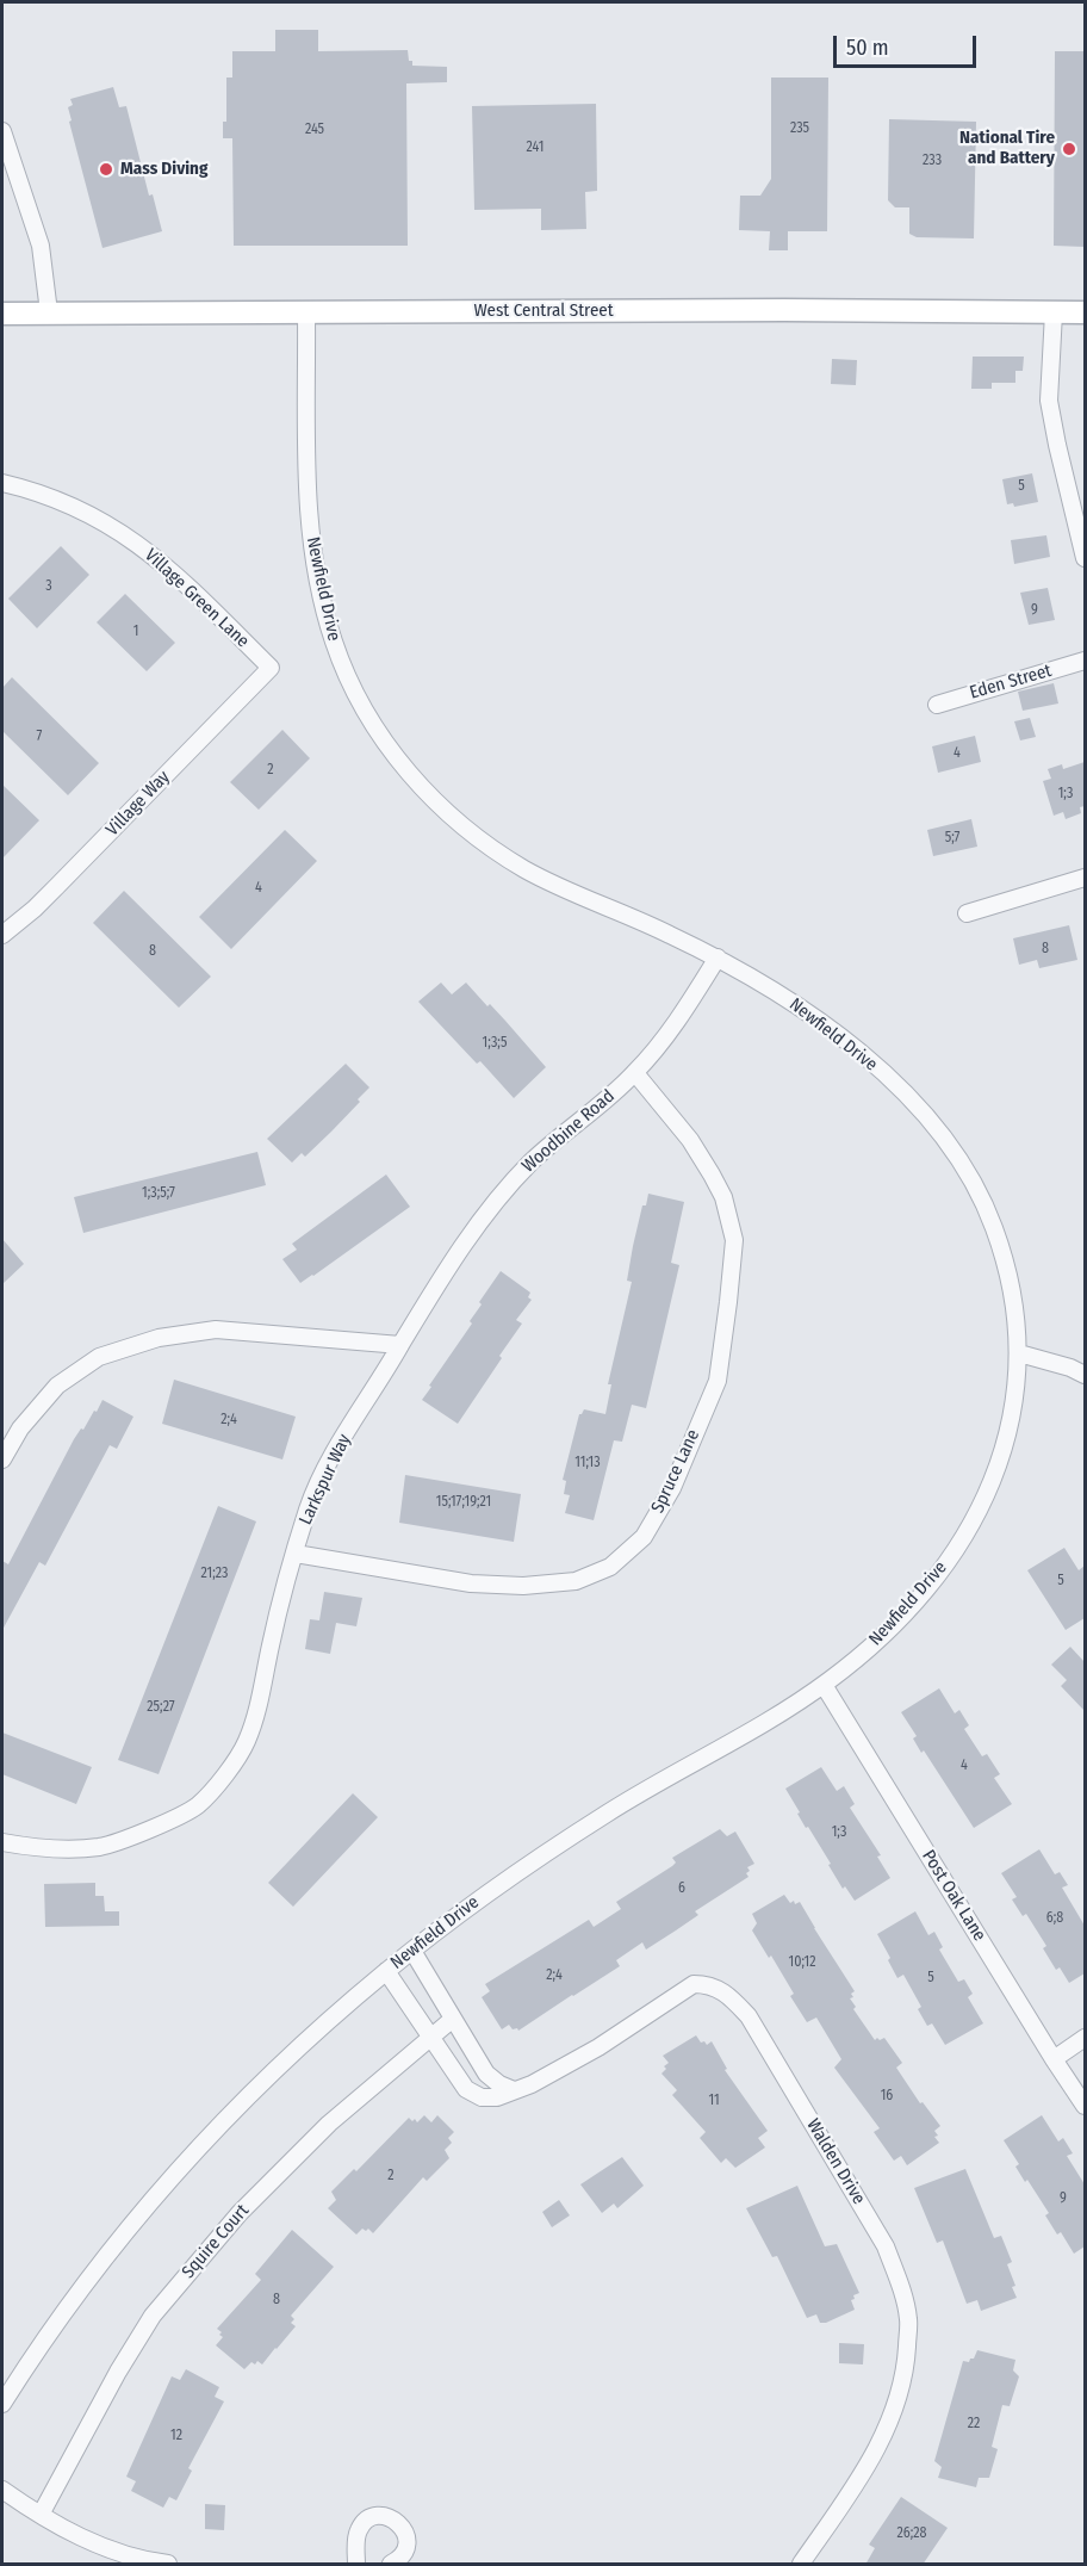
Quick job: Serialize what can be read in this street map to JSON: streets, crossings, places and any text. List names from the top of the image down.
{
  "streets": {
    "main road": ["West Central Street"],
    "street": [
      "Newfield Drive",
      "Village Green Lane",
      "Eden Street",
      "Village Way",
      "Woodbine Road",
      "Spruce Lane",
      "Larkspur Way",
      "Post Oak Lane",
      "Walden Drive",
      "Squire Court"
    ]
  },
  "crossings": [
    ["West Central Street", "Newfield Drive"],
    ["Newfield Drive", "Woodbine Road"],
    ["Newfield Drive", "Post Oak Lane"],
    ["Newfield Drive", "Walden Drive"],
    ["Village Green Lane", "Village Way"],
    ["Woodbine Road", "Spruce Lane"],
    ["Woodbine Road", "Larkspur Way"],
    ["Spruce Lane", "Larkspur Way"],
    ["Walden Drive", "Squire Court"]
  ],
  "places": ["National Tire and Battery", "Mass Diving"],
  "house_numbers": [
    "235",
    "245",
    "241",
    "233",
    "5",
    "3",
    "9",
    "1",
    "7",
    "4",
    "2",
    "1;3",
    "5;7",
    "4",
    "8",
    "8",
    "1;3;5",
    "1;3;5;7",
    "2;4",
    "11;13",
    "15;17;19;21",
    "21;23",
    "5",
    "25;27",
    "4",
    "1;3",
    "6",
    "6;8",
    "10;12",
    "2;4",
    "5",
    "16",
    "11",
    "2",
    "9",
    "8",
    "22",
    "12",
    "26;28"
  ],
  "scale_bar": "50 m"
}
